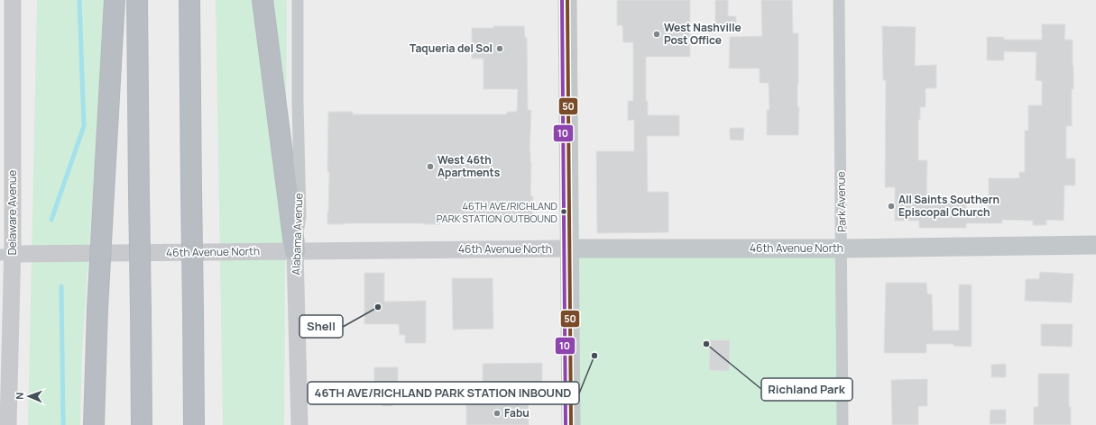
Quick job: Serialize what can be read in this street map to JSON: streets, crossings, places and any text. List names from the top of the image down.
{
  "streets": {
    "main road": ["Delaware Avenue", "Alabama Avenue", "46th Avenue North"],
    "street": ["Park Avenue"]
  },
  "crossings": [
    ["Park Avenue", "46th Avenue North"],
    ["Delaware Avenue", "46th Avenue North"],
    ["Alabama Avenue", "46th Avenue North"]
  ],
  "places": [
    "West Nashville Post Office",
    "Taqueria del Sol",
    "West 46th Apartments",
    "All Saints Southern Episcopal Church",
    "46TH AVE/RICHLAND PARK STATION OUTBOUND",
    "Shell",
    "Richland Park",
    "46TH AVE/RICHLAND PARK STATION INBOUND",
    "Fabu"
  ],
  "lines": ["transit line 50", "transit line 10"],
  "north": "left"
}
